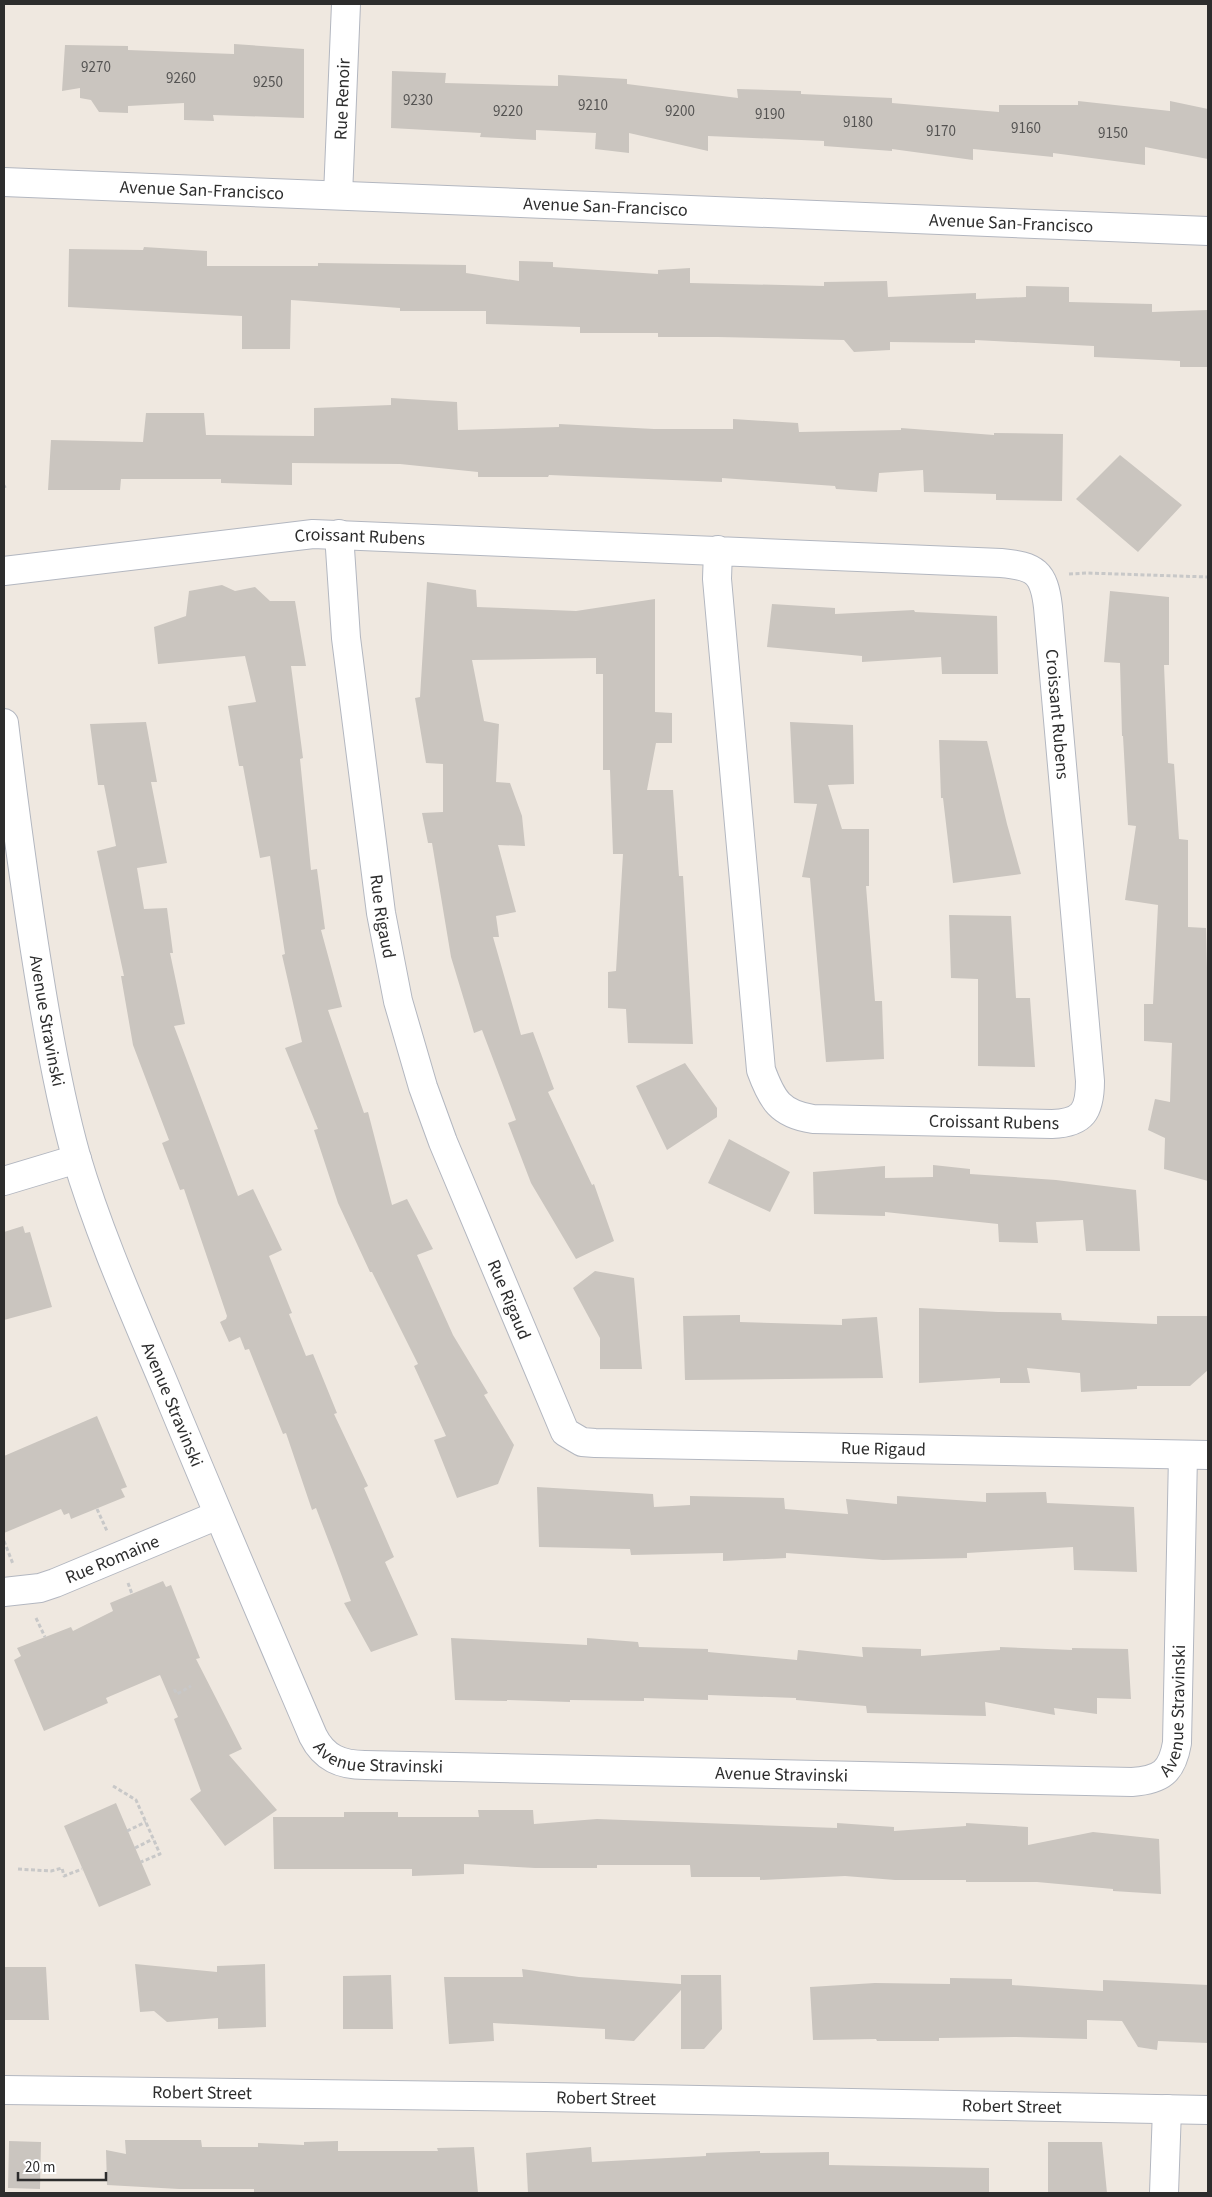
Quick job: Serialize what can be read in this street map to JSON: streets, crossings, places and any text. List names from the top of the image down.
{
  "streets": {
    "street": [
      "Rue Renoir",
      "Avenue San-Francisco",
      "Croissant Rubens",
      "Rue Rigaud",
      "Avenue Stravinski",
      "Rue Romaine",
      "Robert Street"
    ]
  },
  "crossings": [
    ["Rue Renoir", "Avenue San-Francisco"],
    ["Croissant Rubens", "Rue Rigaud"],
    ["Rue Rigaud", "Avenue Stravinski"],
    ["Avenue Stravinski", "Rue Romaine"]
  ],
  "house_numbers": [
    "9270",
    "9260",
    "9250",
    "9230",
    "9210",
    "9220",
    "9200",
    "9190",
    "9180",
    "9160",
    "9170",
    "9150"
  ],
  "scale_bar": "20 m"
}
